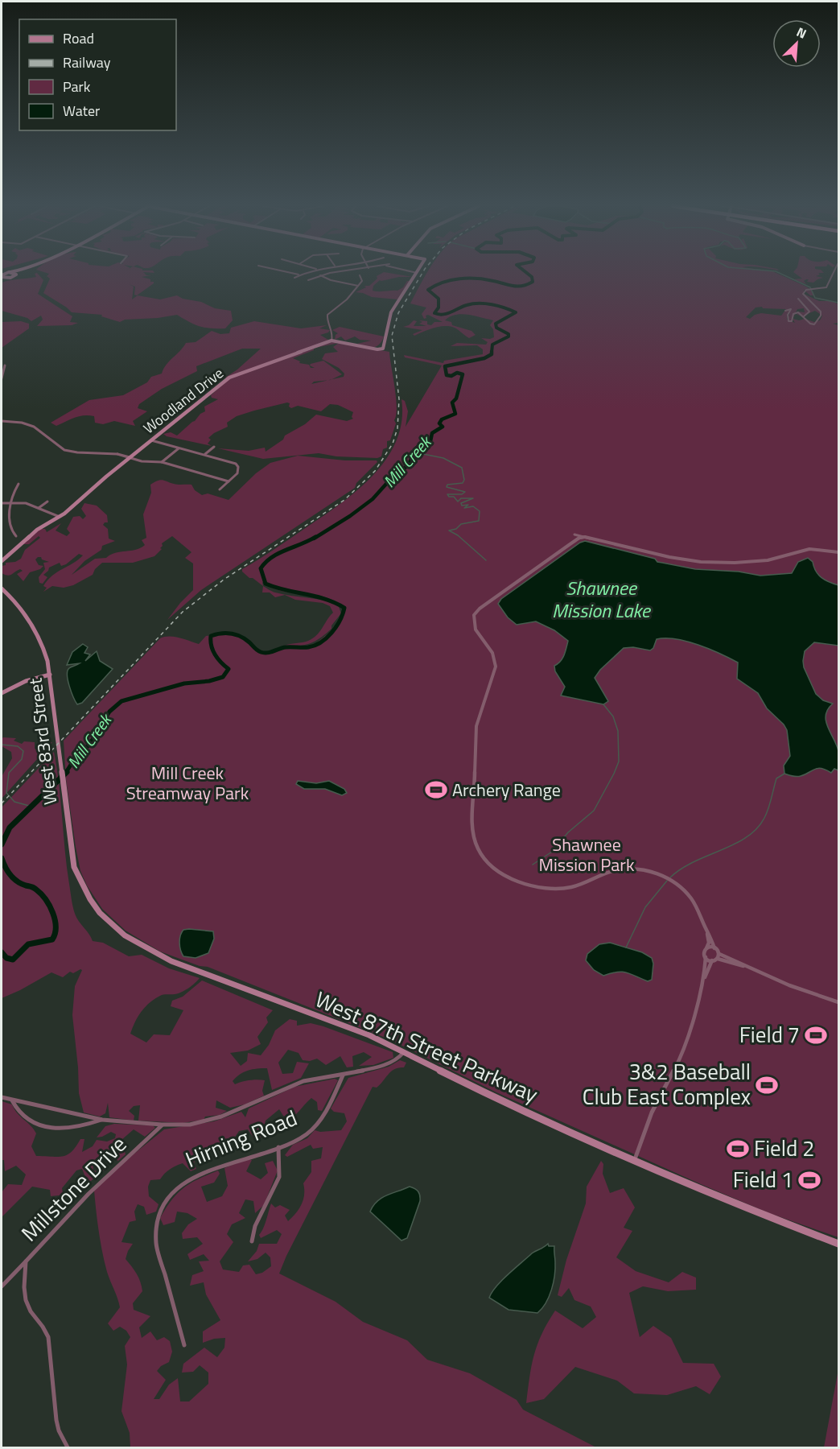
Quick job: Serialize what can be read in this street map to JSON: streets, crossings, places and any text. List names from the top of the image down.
{
  "streets": {
    "street": [
      "Woodland Drive",
      "West 83rd Street",
      "West 87th Street Parkway",
      "Hirning Road",
      "Millstone Drive"
    ]
  },
  "crossings": [
    ["West 83rd Street", "West 87th Street Parkway"]
  ],
  "water": ["Mill Creek", "Shawnee Mission Lake"],
  "parks": ["Mill Creek Streamway Park", "Shawnee Mission Park"],
  "places": {
    "sports": [
      "Archery Range",
      "Field 7",
      "3&2 Baseball Club East Complex",
      "Field 2",
      "Field 1"
    ]
  },
  "legend": [
    "Road",
    "Railway",
    "Park",
    "Water"
  ],
  "north": "top right"
}
